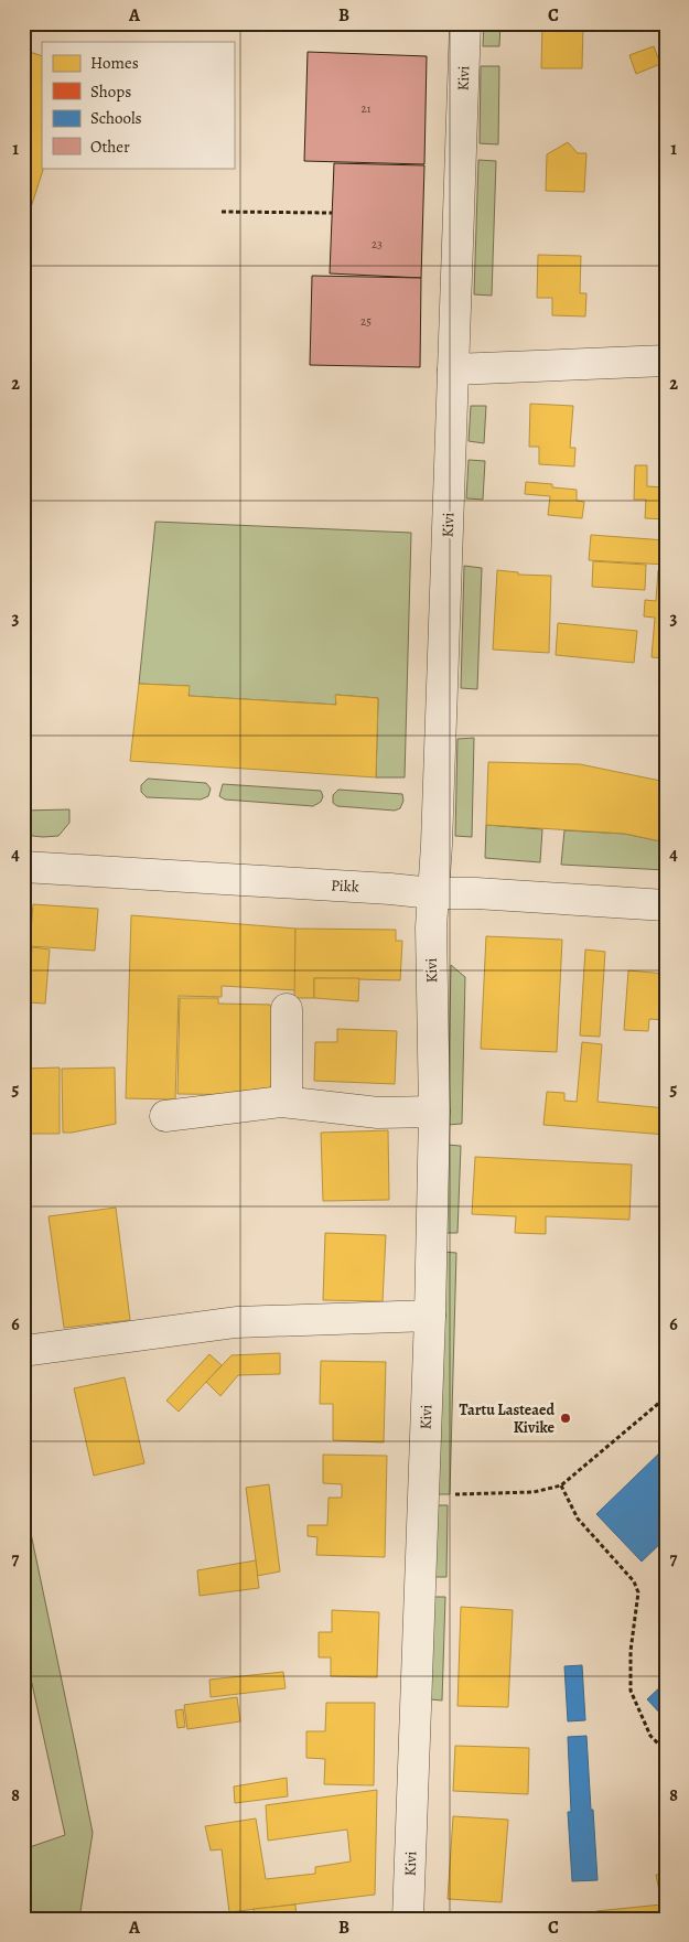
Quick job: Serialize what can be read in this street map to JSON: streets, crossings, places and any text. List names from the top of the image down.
{
  "streets": {
    "street": ["Kivi", "Pikk"]
  },
  "crossings": [
    ["Kivi", "Pikk"]
  ],
  "places": ["Tartu Lasteaed Kivike"],
  "house_numbers": ["21", "23", "25"],
  "legend": [
    "Homes",
    "Shops",
    "Schools",
    "Other"
  ],
  "grid": {
    "columns": ["A", "B", "C"],
    "rows": [
      "1",
      "2",
      "3",
      "4",
      "5",
      "6",
      "7",
      "8"
    ]
  }
}
